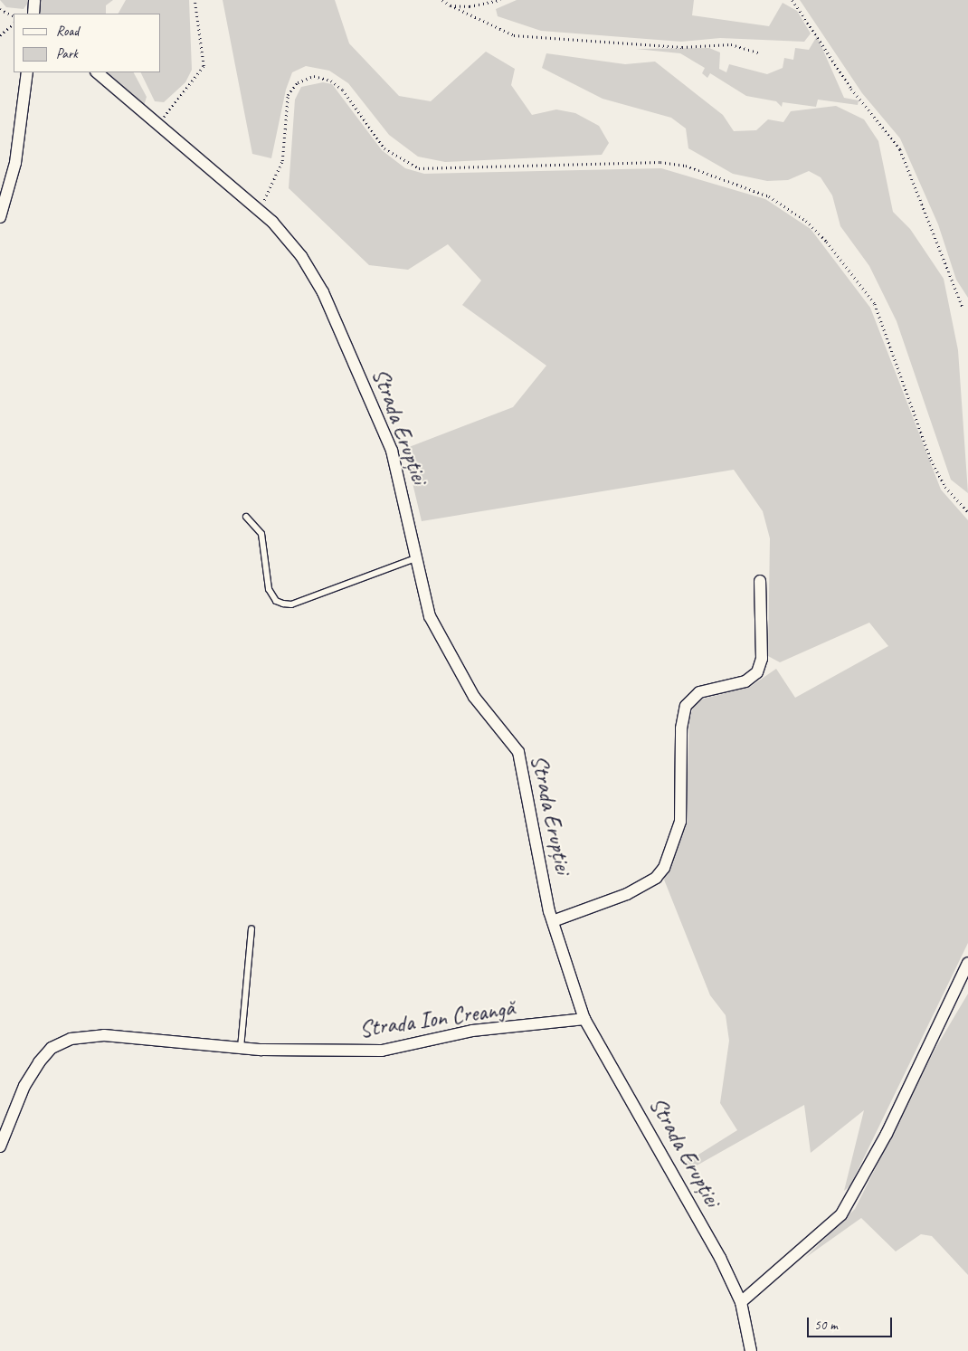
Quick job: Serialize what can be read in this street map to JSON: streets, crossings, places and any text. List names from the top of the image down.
{
  "streets": {
    "street": ["Strada Erupției", "Strada Ion Creangă"]
  },
  "crossings": [
    ["Strada Erupției", "Strada Ion Creangă"]
  ],
  "legend": ["Road", "Park"],
  "scale_bar": "50 m"
}
